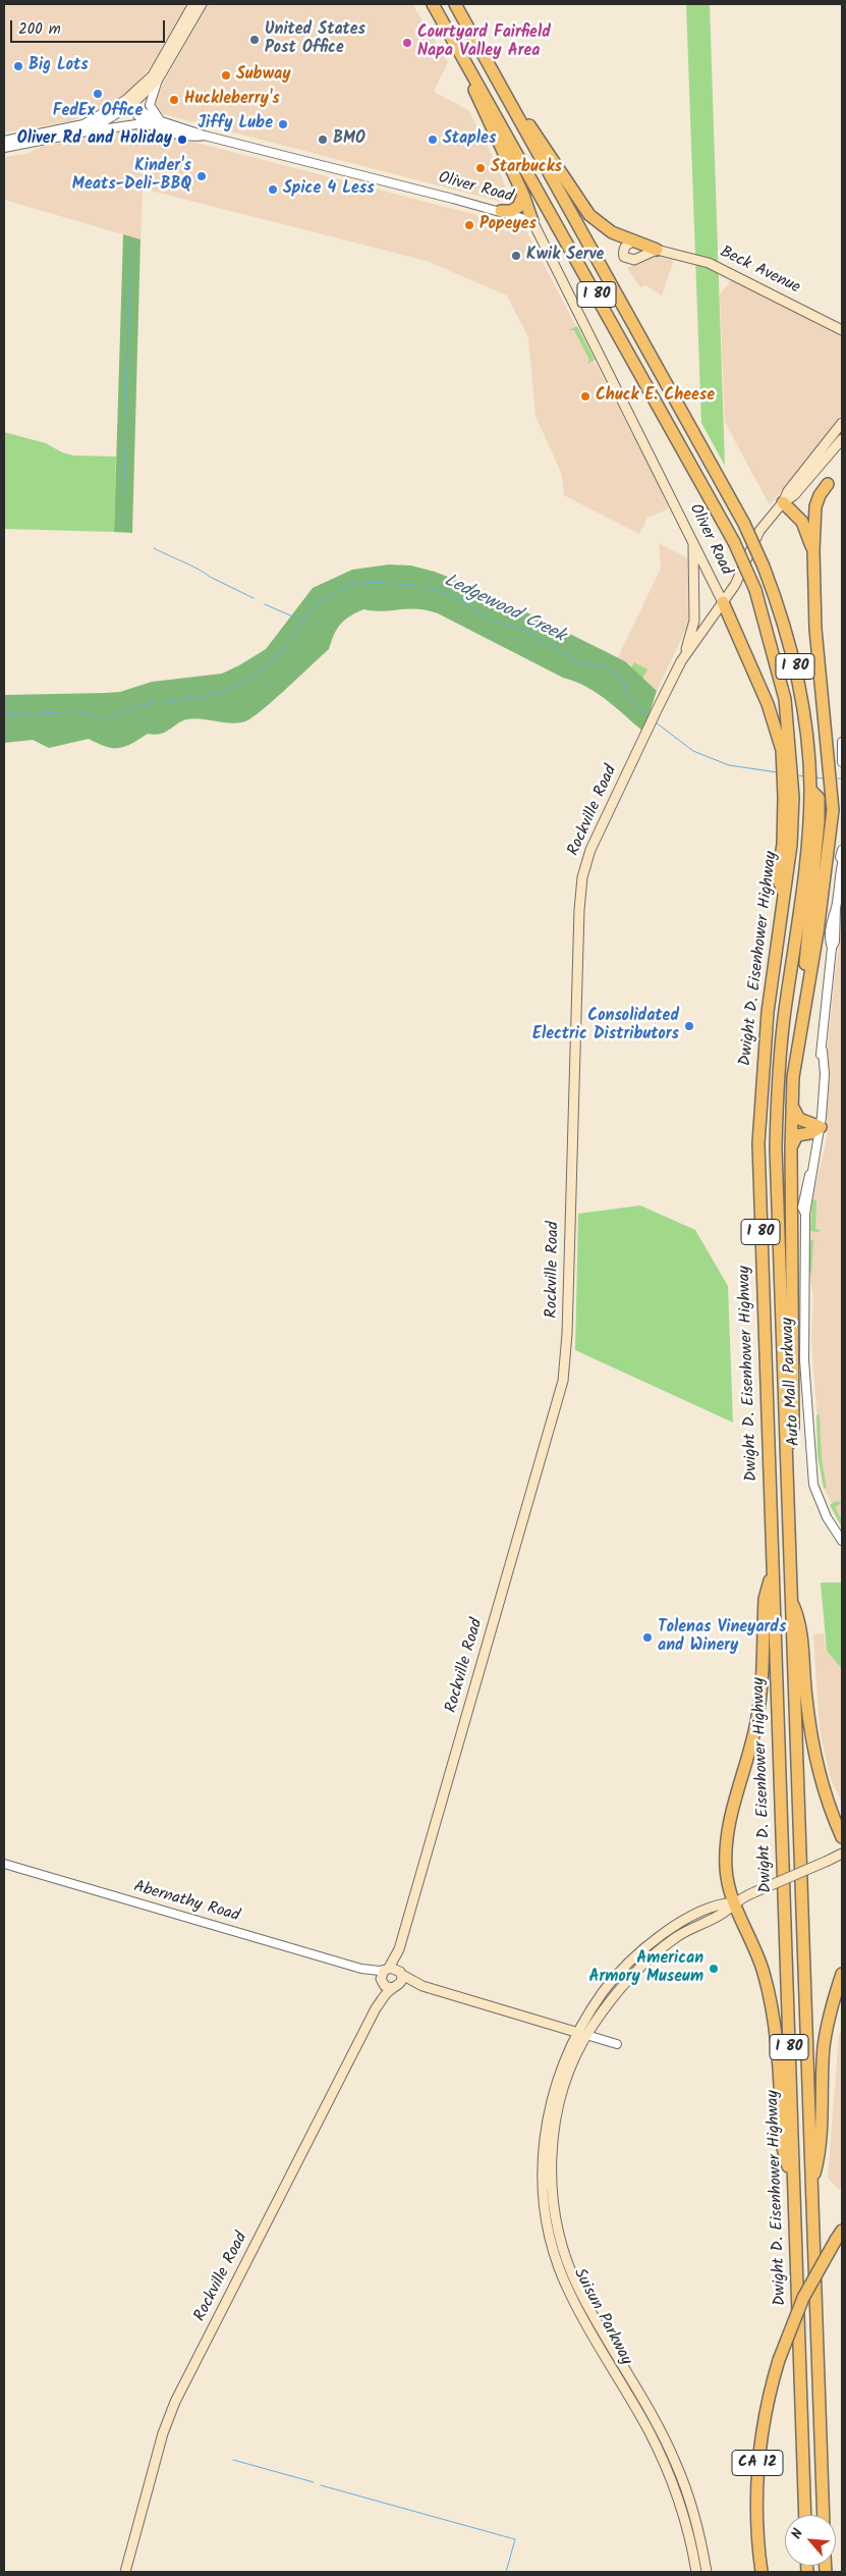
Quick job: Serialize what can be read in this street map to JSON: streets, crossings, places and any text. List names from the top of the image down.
{
  "streets": {
    "highway": ["I 80", "Dwight D. Eisenhower Highway", "CA 12"],
    "main road": [
      "Oliver Road",
      "Beck Avenue",
      "Rockville Road",
      "Suisun Parkway"
    ],
    "street": ["Auto Mall Parkway", "Abernathy Road"]
  },
  "crossings": [
    ["Oliver Road", "Rockville Road"],
    ["Rockville Road", "Abernathy Road"]
  ],
  "water": ["Ledgewood Creek"],
  "places": [
    "United States Post Office",
    "Courtyard Fairfield Napa Valley Area",
    "Big Lots",
    "Subway",
    "FedEx Office",
    "Huckleberry's",
    "Jiffy Lube",
    "Oliver Rd and Holiday",
    "BMO",
    "Staples",
    "Starbucks",
    "Kinder's Meats-Deli-BBQ",
    "Spice 4 Less",
    "Popeyes",
    "Kwik Serve",
    "Chuck E. Cheese",
    "Consolidated Electric Distributors",
    "Tolenas Vineyards and Winery",
    "American Armory Museum"
  ],
  "scale_bar": "200 m",
  "north": "top left"
}
